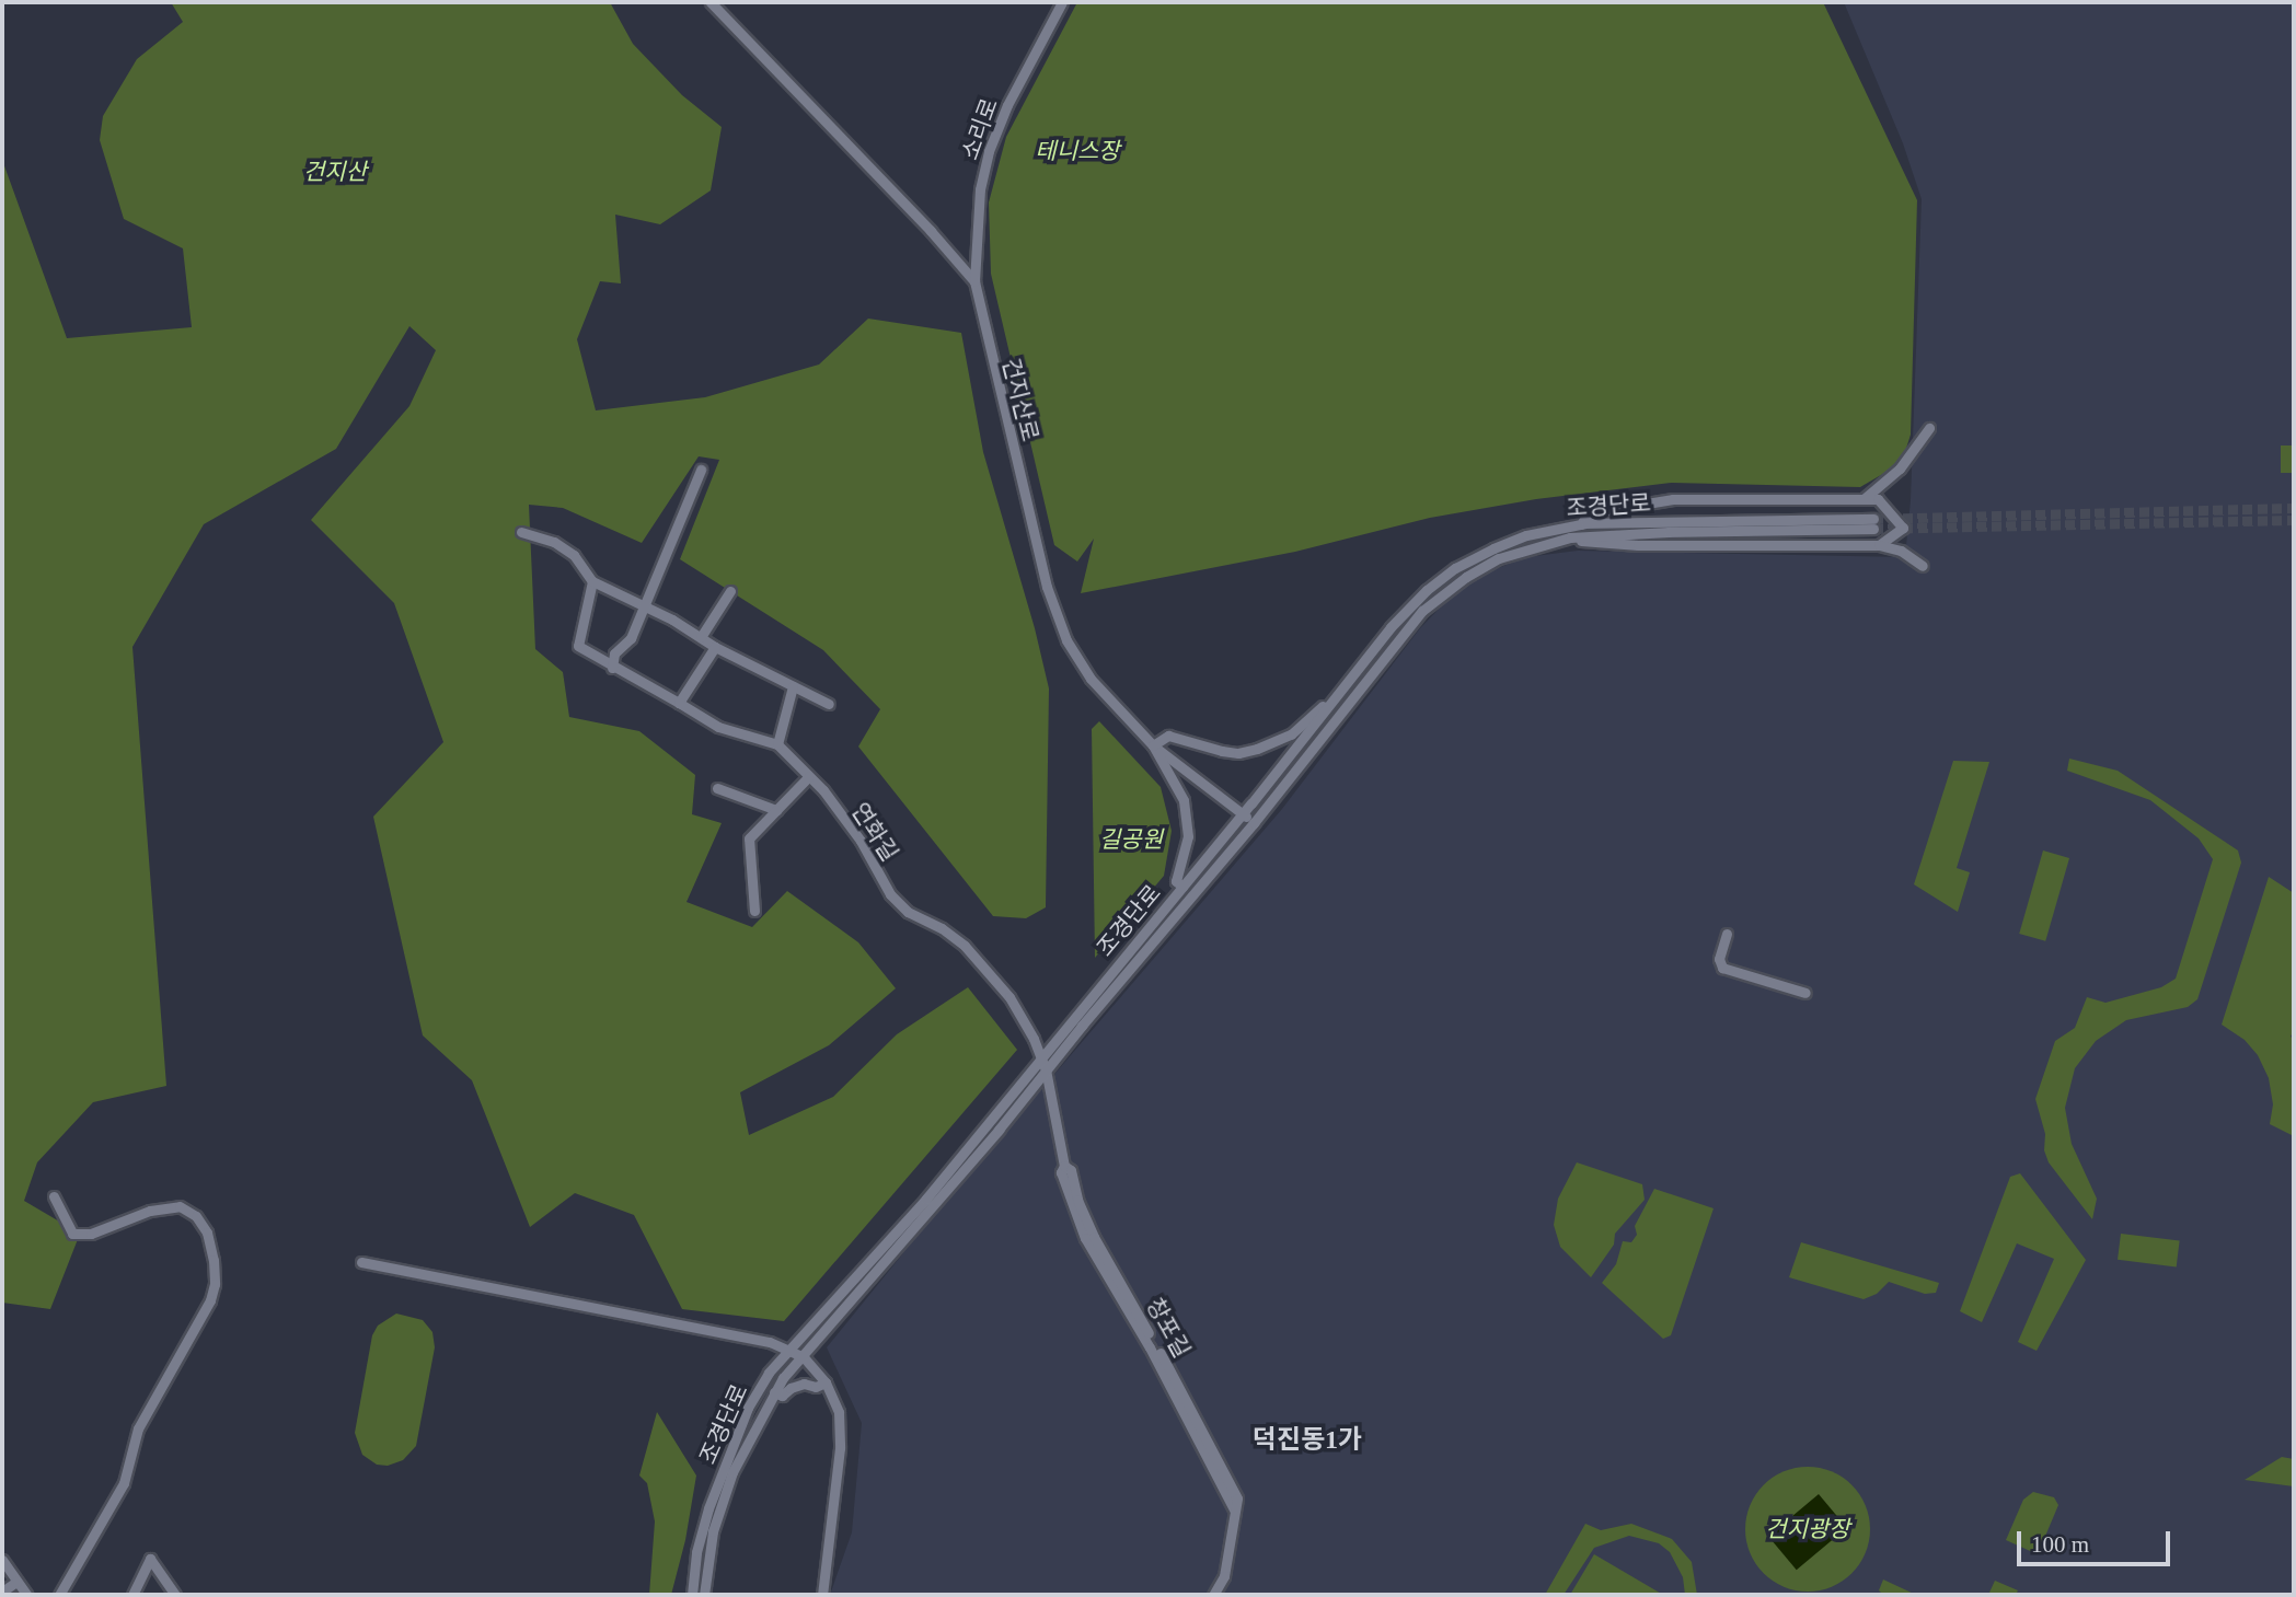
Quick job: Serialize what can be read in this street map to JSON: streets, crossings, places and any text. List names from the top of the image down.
{
  "streets": {
    "street": [
      "소리로",
      "건지산로",
      "조경단로",
      "연화길",
      "창포길"
    ]
  },
  "crossings": [
    ["소리로", "건지산로"],
    ["건지산로", "조경단로"],
    ["조경단로", "연화길"],
    ["조경단로", "창포길"],
    ["연화길", "창포길"]
  ],
  "districts": ["덕진동1가"],
  "parks": [
    "테니스장",
    "건지산",
    "길공원",
    "건지광장"
  ],
  "scale_bar": "100 m"
}
